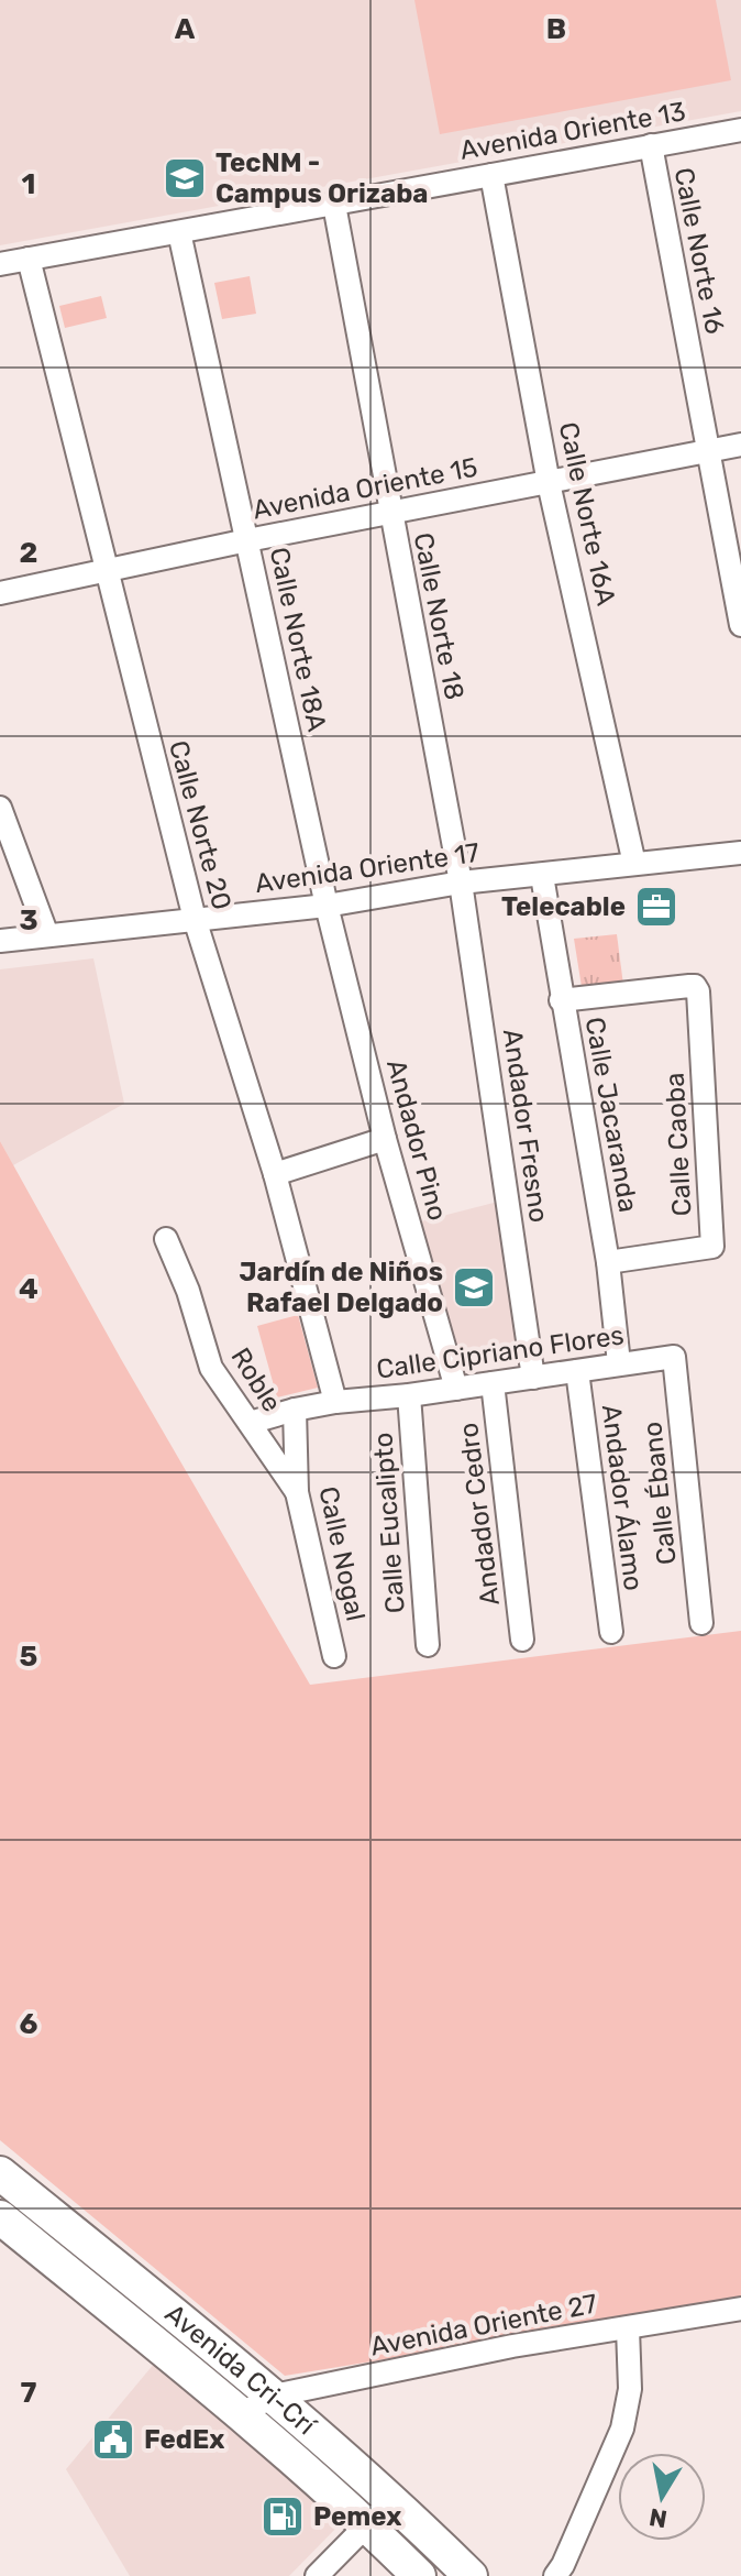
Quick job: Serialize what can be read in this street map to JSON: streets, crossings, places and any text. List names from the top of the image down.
{
  "streets": {
    "main road": ["Avenida Cri-Crí"],
    "street": [
      "Avenida Oriente 13",
      "Calle Norte 16",
      "Avenida Oriente 15",
      "Calle Norte 16A",
      "Calle Norte 18",
      "Calle Norte 18A",
      "Calle Norte 20",
      "Avenida Oriente 17",
      "Calle Jacaranda",
      "Andador Fresno",
      "Andador Pino",
      "Calle Caoba",
      "Calle Cipriano Flores",
      "Roble",
      "Calle Ébano",
      "Andador Álamo",
      "Andador Cedro",
      "Calle Eucalipto",
      "Calle Nogal",
      "Avenida Oriente 27"
    ]
  },
  "crossings": [
    ["Avenida Oriente 13", "Calle Norte 16"],
    ["Avenida Oriente 13", "Calle Norte 16A"],
    ["Avenida Oriente 13", "Calle Norte 18"],
    ["Avenida Oriente 13", "Calle Norte 18A"],
    ["Avenida Oriente 13", "Calle Norte 20"],
    ["Calle Norte 16", "Avenida Oriente 15"],
    ["Avenida Oriente 15", "Calle Norte 16A"],
    ["Avenida Oriente 15", "Calle Norte 18"],
    ["Avenida Oriente 15", "Calle Norte 18A"],
    ["Avenida Oriente 15", "Calle Norte 20"],
    ["Calle Norte 16A", "Avenida Oriente 17"],
    ["Calle Norte 18", "Avenida Oriente 17"],
    ["Calle Norte 18", "Andador Fresno"],
    ["Calle Norte 18A", "Avenida Oriente 17"],
    ["Calle Norte 18A", "Andador Pino"],
    ["Calle Norte 20", "Avenida Oriente 17"],
    ["Calle Norte 20", "Calle Cipriano Flores"],
    ["Avenida Oriente 17", "Calle Jacaranda"],
    ["Avenida Oriente 17", "Andador Fresno"],
    ["Avenida Oriente 17", "Andador Pino"],
    ["Calle Jacaranda", "Calle Caoba"],
    ["Calle Jacaranda", "Calle Cipriano Flores"],
    ["Andador Fresno", "Calle Cipriano Flores"],
    ["Andador Pino", "Calle Cipriano Flores"],
    ["Calle Cipriano Flores", "Roble"],
    ["Calle Cipriano Flores", "Calle Ébano"],
    ["Calle Cipriano Flores", "Andador Álamo"],
    ["Calle Cipriano Flores", "Andador Cedro"],
    ["Calle Cipriano Flores", "Calle Eucalipto"],
    ["Calle Cipriano Flores", "Calle Nogal"],
    ["Roble", "Calle Nogal"],
    ["Avenida Oriente 27", "Avenida Cri-Crí"]
  ],
  "places": {
    "school or university": ["TecNM - Campus Orizaba", "Jardín de Niños Rafael Delgado"],
    "office": ["Telecable"],
    "public building": ["FedEx"],
    "fuel station": ["Pemex"]
  },
  "north": "bottom",
  "grid": {
    "columns": ["A", "B"],
    "rows": [
      "1",
      "2",
      "3",
      "4",
      "5",
      "6",
      "7"
    ]
  }
}
